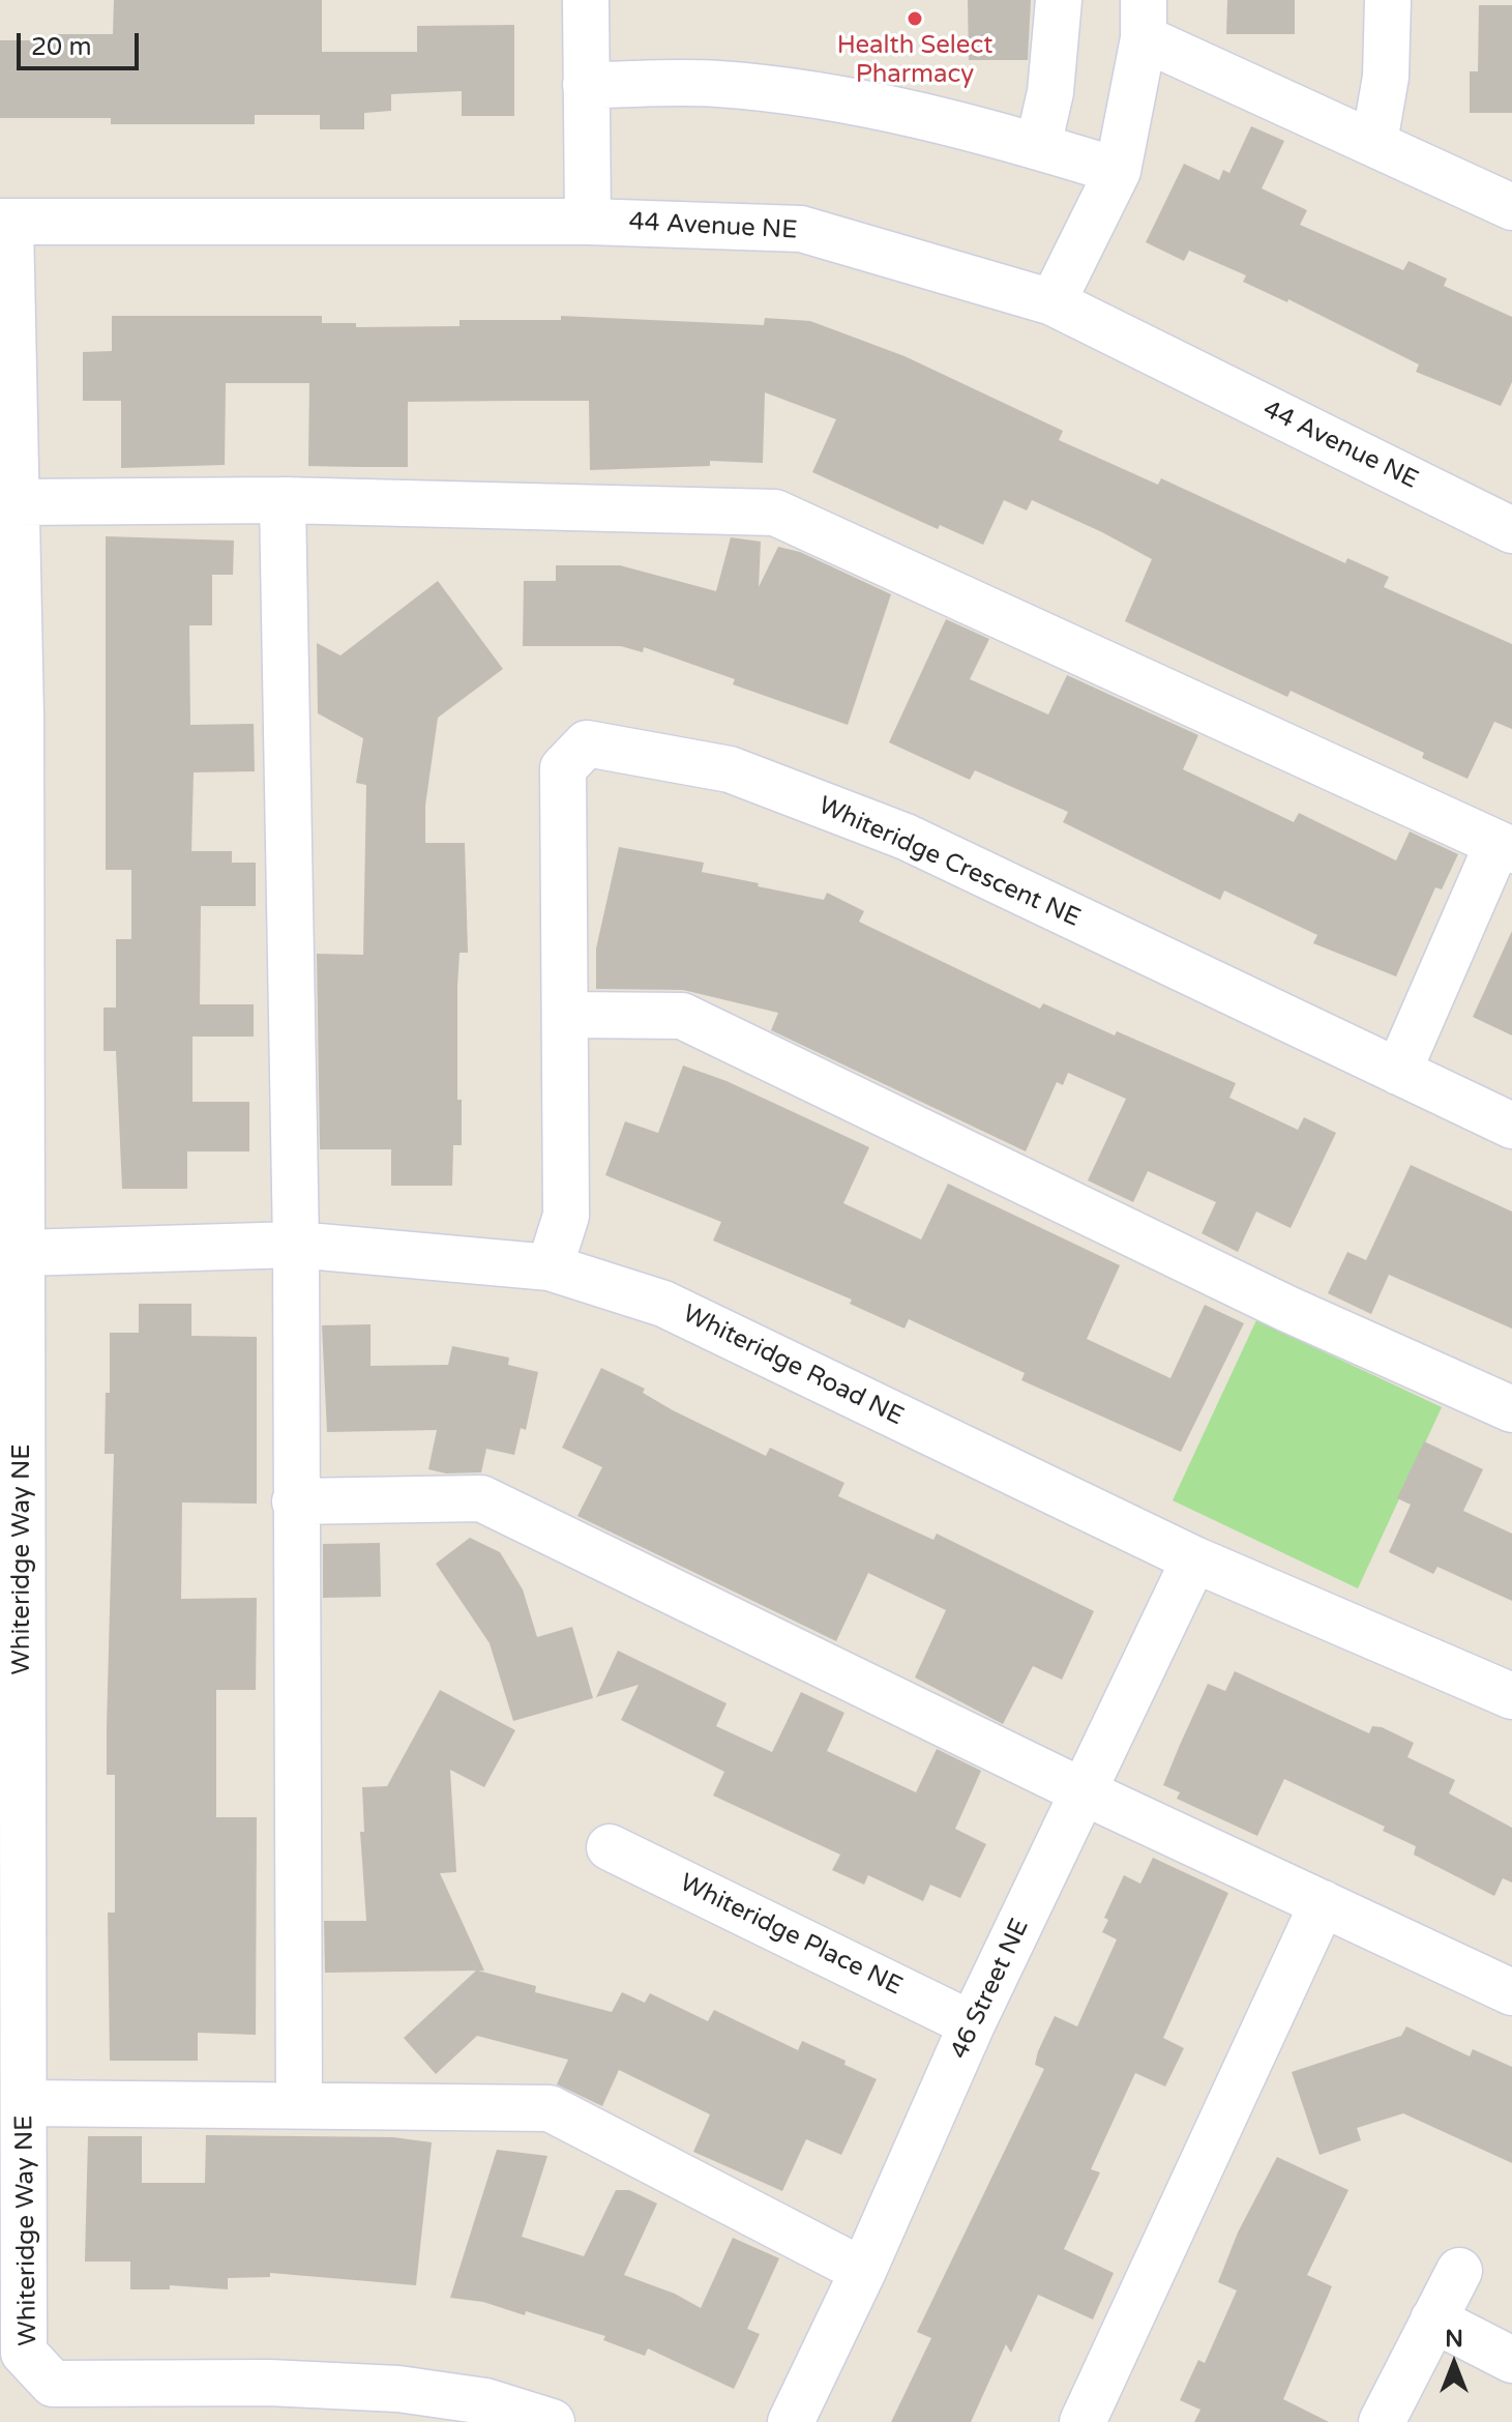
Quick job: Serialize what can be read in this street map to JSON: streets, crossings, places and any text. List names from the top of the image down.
{
  "streets": {
    "street": [
      "44 Avenue NE",
      "Whiteridge Crescent NE",
      "Whiteridge Road NE",
      "Whiteridge Way NE",
      "Whiteridge Place NE",
      "46 Street NE"
    ]
  },
  "crossings": [
    ["44 Avenue NE", "Whiteridge Way NE"],
    ["Whiteridge Crescent NE", "Whiteridge Road NE"],
    ["Whiteridge Road NE", "Whiteridge Way NE"],
    ["Whiteridge Road NE", "46 Street NE"],
    ["Whiteridge Place NE", "46 Street NE"]
  ],
  "places": ["Health Select Pharmacy"],
  "scale_bar": "20 m",
  "north": "top"
}
